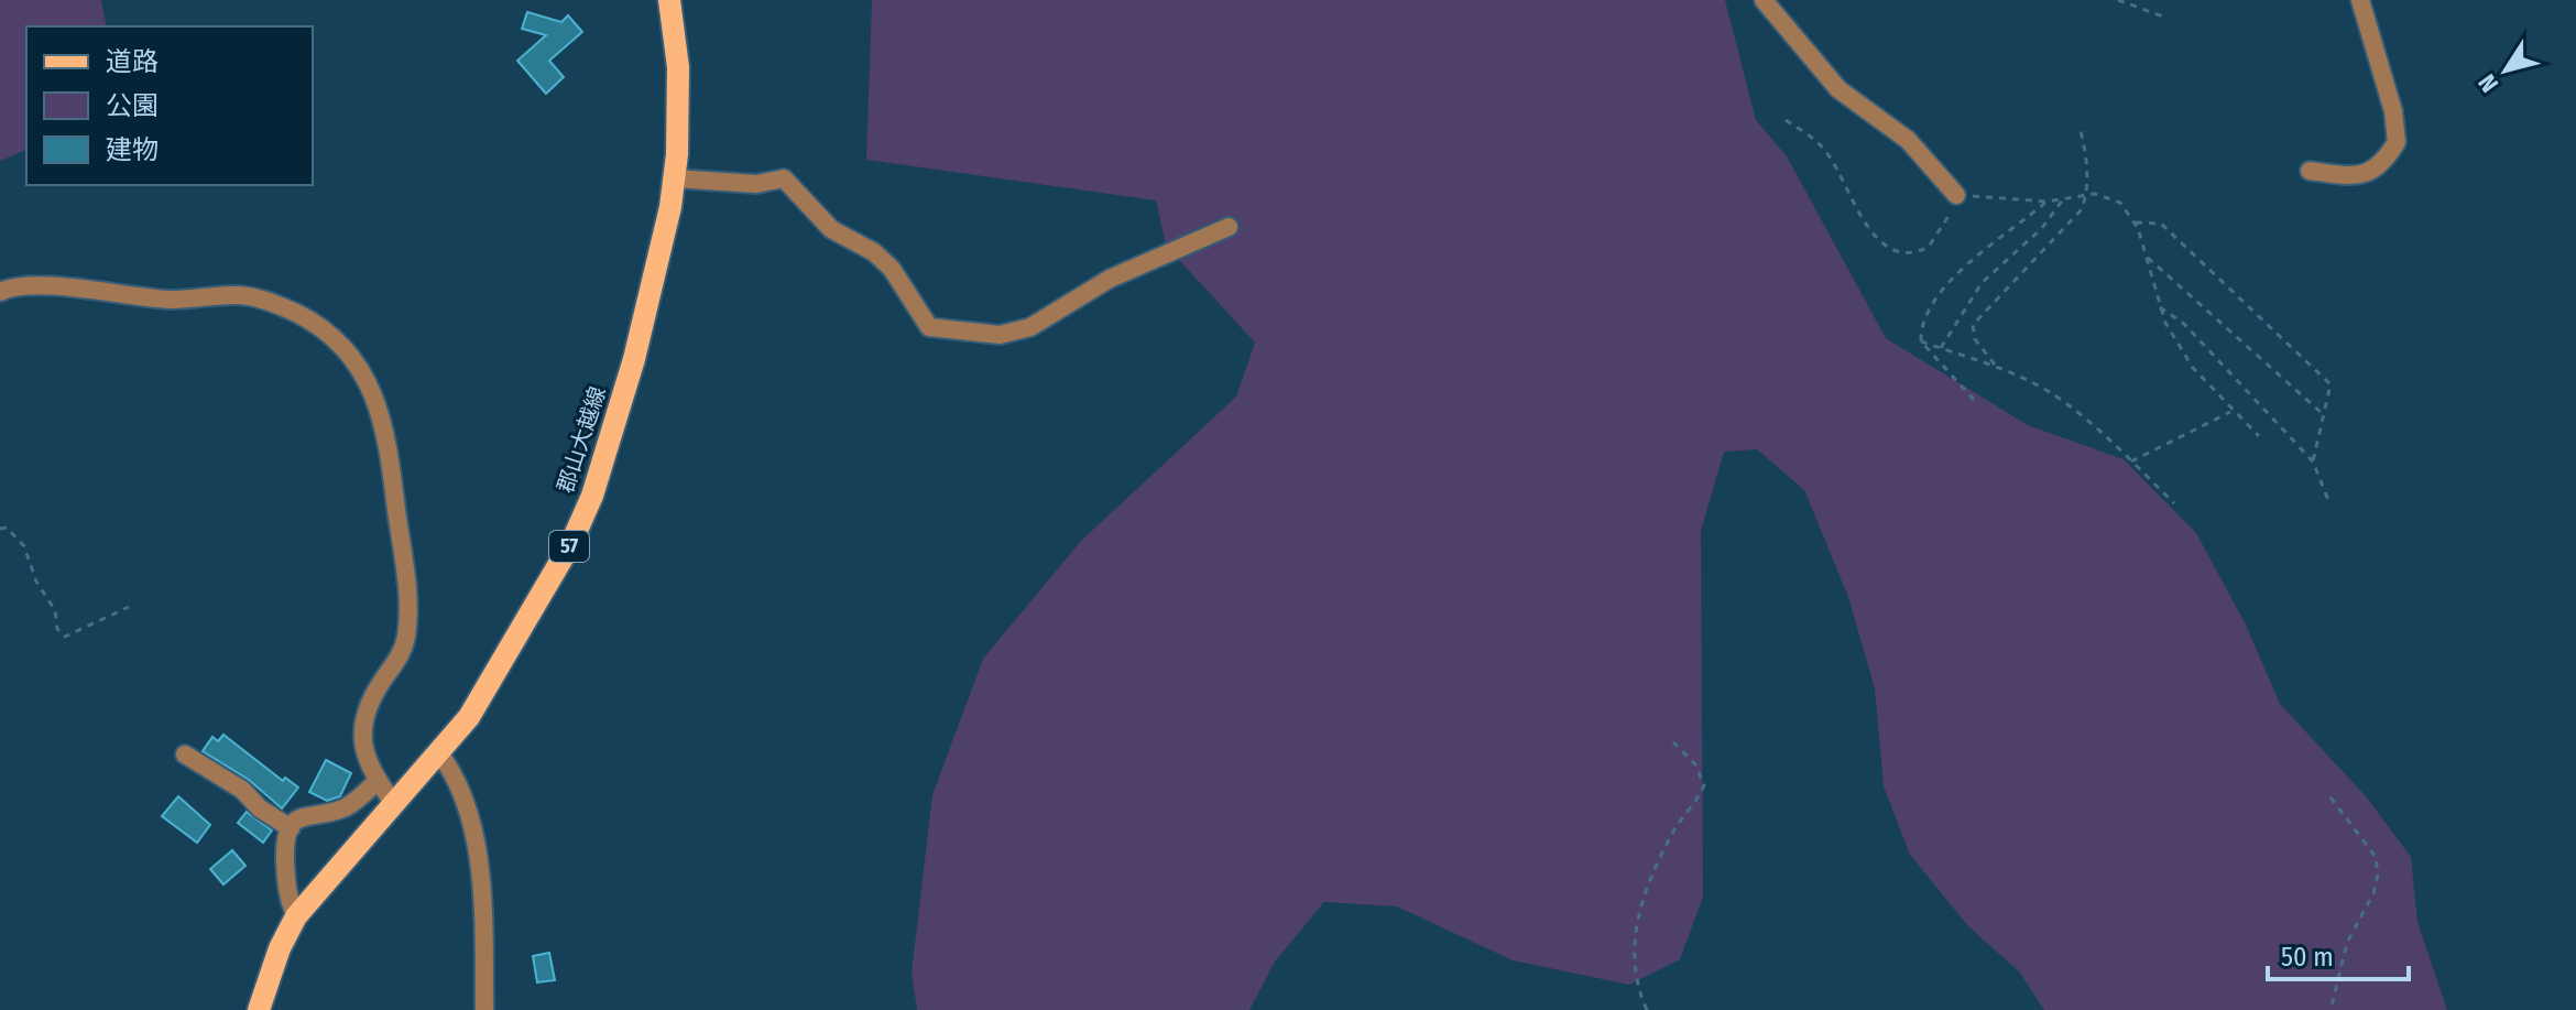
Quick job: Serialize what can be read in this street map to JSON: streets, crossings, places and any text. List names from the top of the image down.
{
  "streets": {
    "main road": ["郡山大越線", "57"]
  },
  "legend": ["道路", "公園", "建物"],
  "scale_bar": "50 m",
  "north": "bottom left"
}
